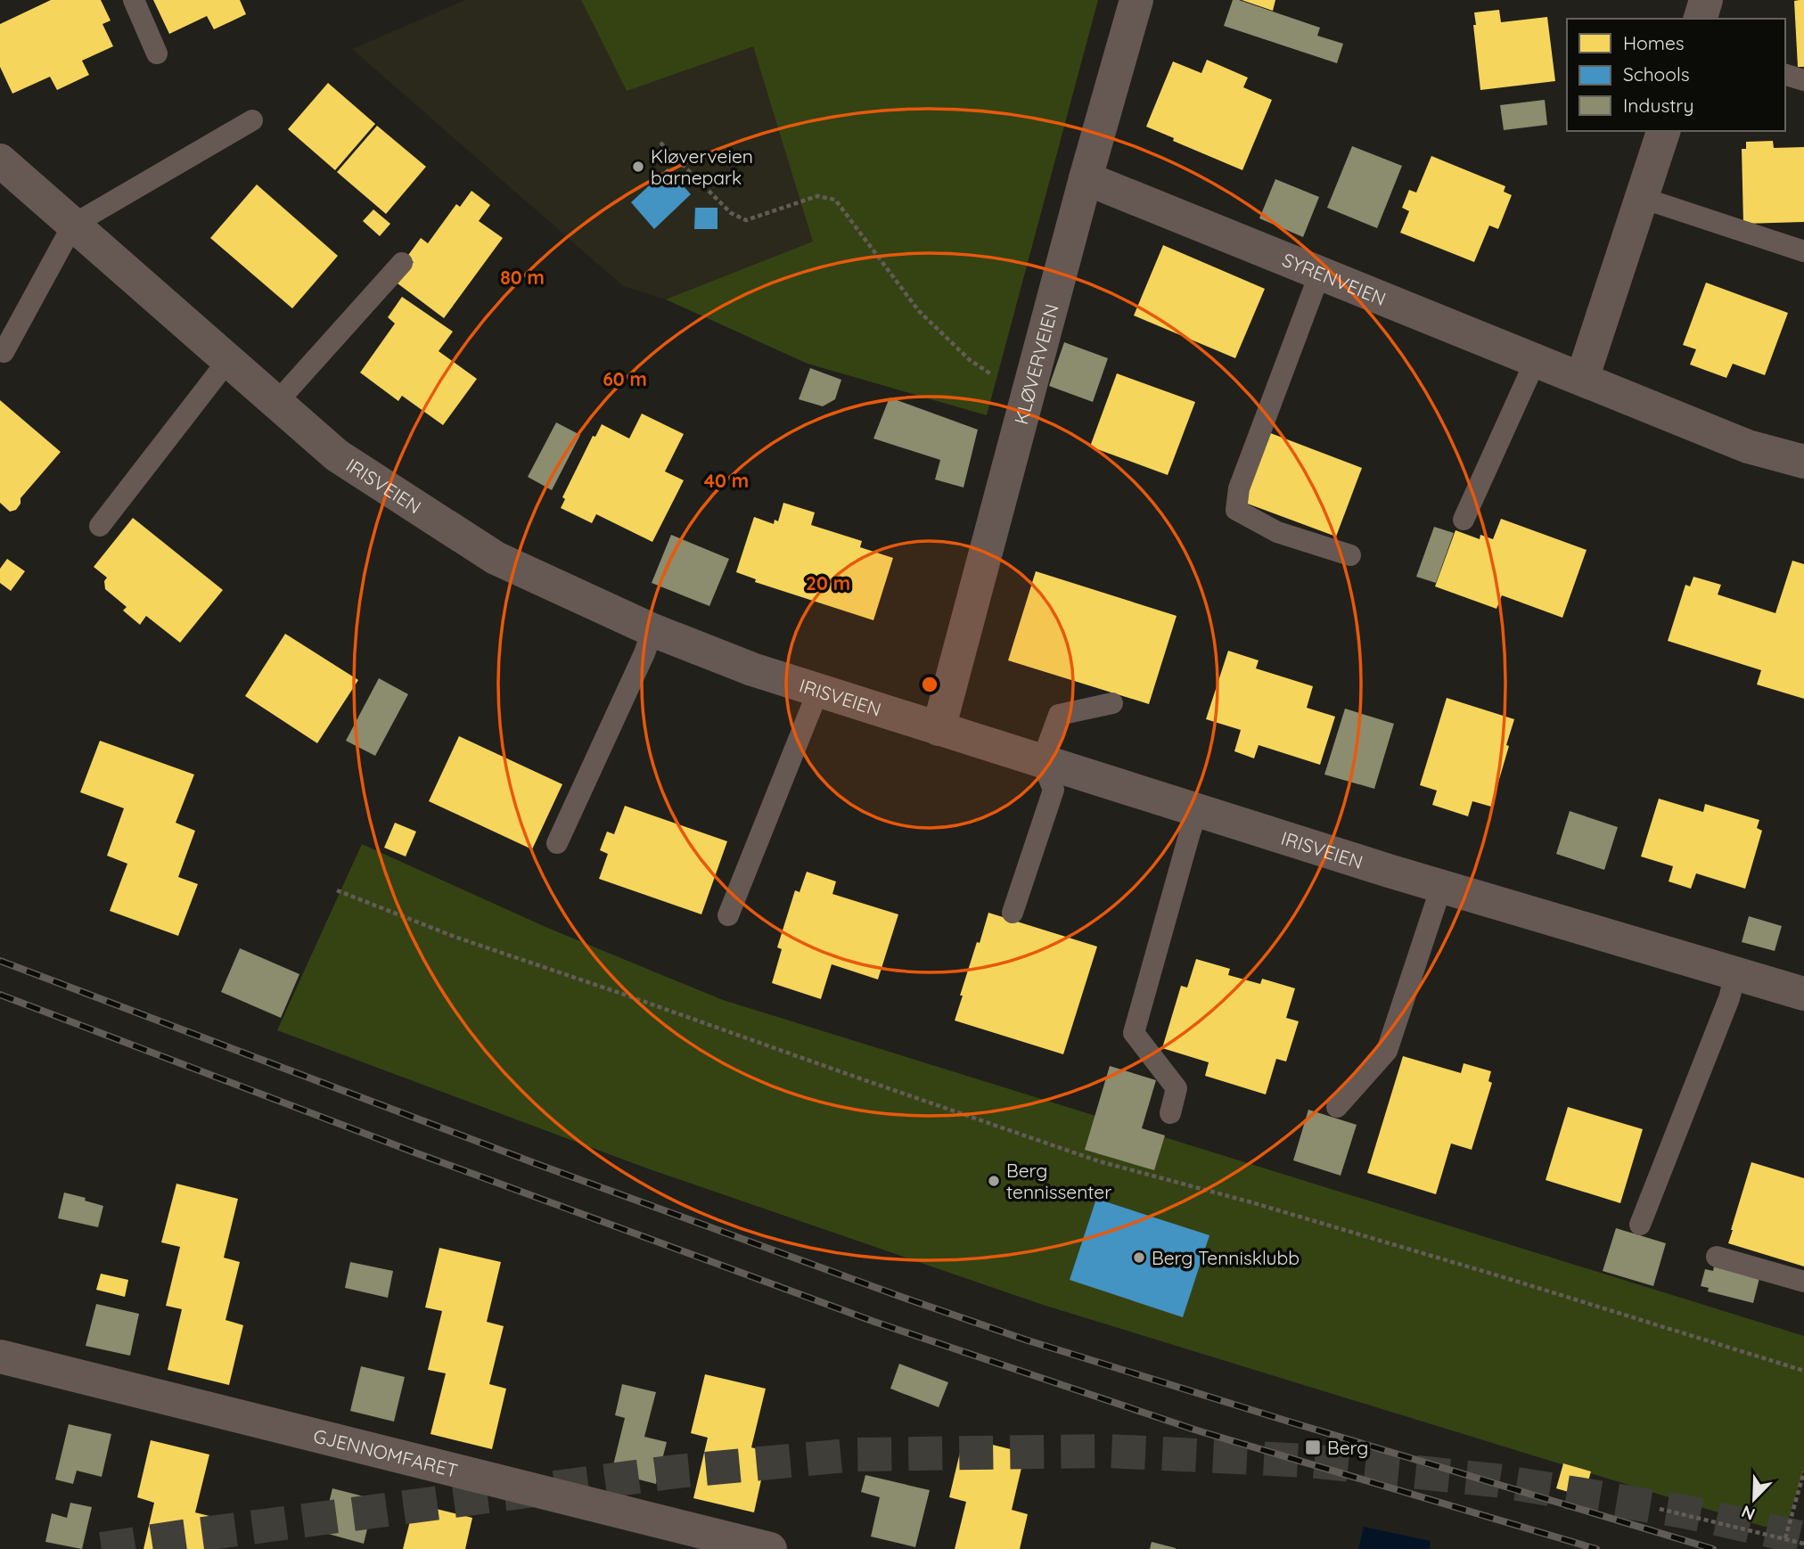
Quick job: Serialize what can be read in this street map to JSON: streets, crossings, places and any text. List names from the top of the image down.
{
  "streets": {
    "street": [
      "SYRENVEIEN",
      "KLØVERVEIEN",
      "IRISVEIEN",
      "GJENNOMFARET"
    ]
  },
  "crossings": [
    ["SYRENVEIEN", "KLØVERVEIEN"],
    ["KLØVERVEIEN", "IRISVEIEN"]
  ],
  "places": {
    "other": ["Kløverveien barnepark", "Berg tennissenter", "Berg Tennisklubb"],
    "transit": ["Berg"]
  },
  "legend": ["Homes", "Schools", "Industry"],
  "north": "bottom left",
  "rings": [
    "80 m",
    "60 m",
    "40 m",
    "20 m"
  ]
}
